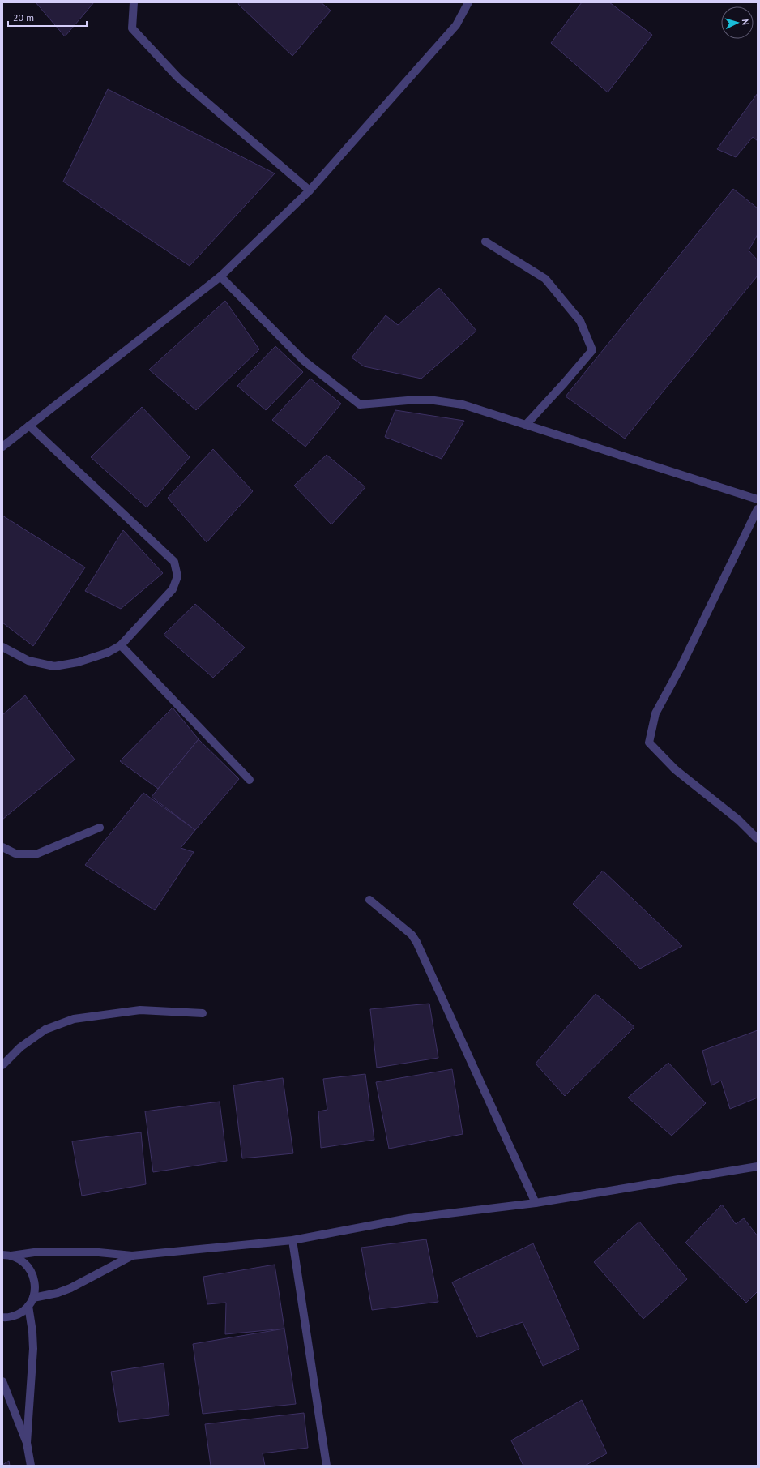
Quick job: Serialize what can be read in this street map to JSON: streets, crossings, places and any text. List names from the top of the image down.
{
  "scale_bar": "20 m",
  "north": "right"
}
